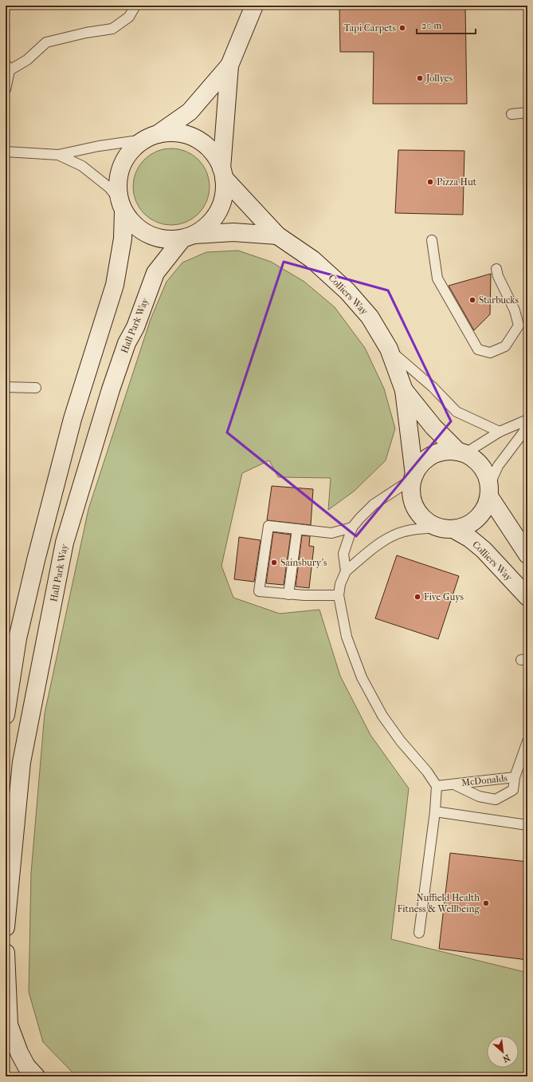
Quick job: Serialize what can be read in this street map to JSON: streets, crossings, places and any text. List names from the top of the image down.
{
  "streets": {
    "main road": ["Colliers Way", "Hall Park Way"],
    "lane": ["McDonalds"]
  },
  "crossings": [
    ["Colliers Way", "Hall Park Way"]
  ],
  "places": [
    "Tapi Carpets",
    "Jollyes",
    "Pizza Hut",
    "Starbucks",
    "Sainsbury's",
    "Five Guys",
    "Nuffield Health Fitness & Wellbeing"
  ],
  "scale_bar": "20 m",
  "north": "bottom right"
}
